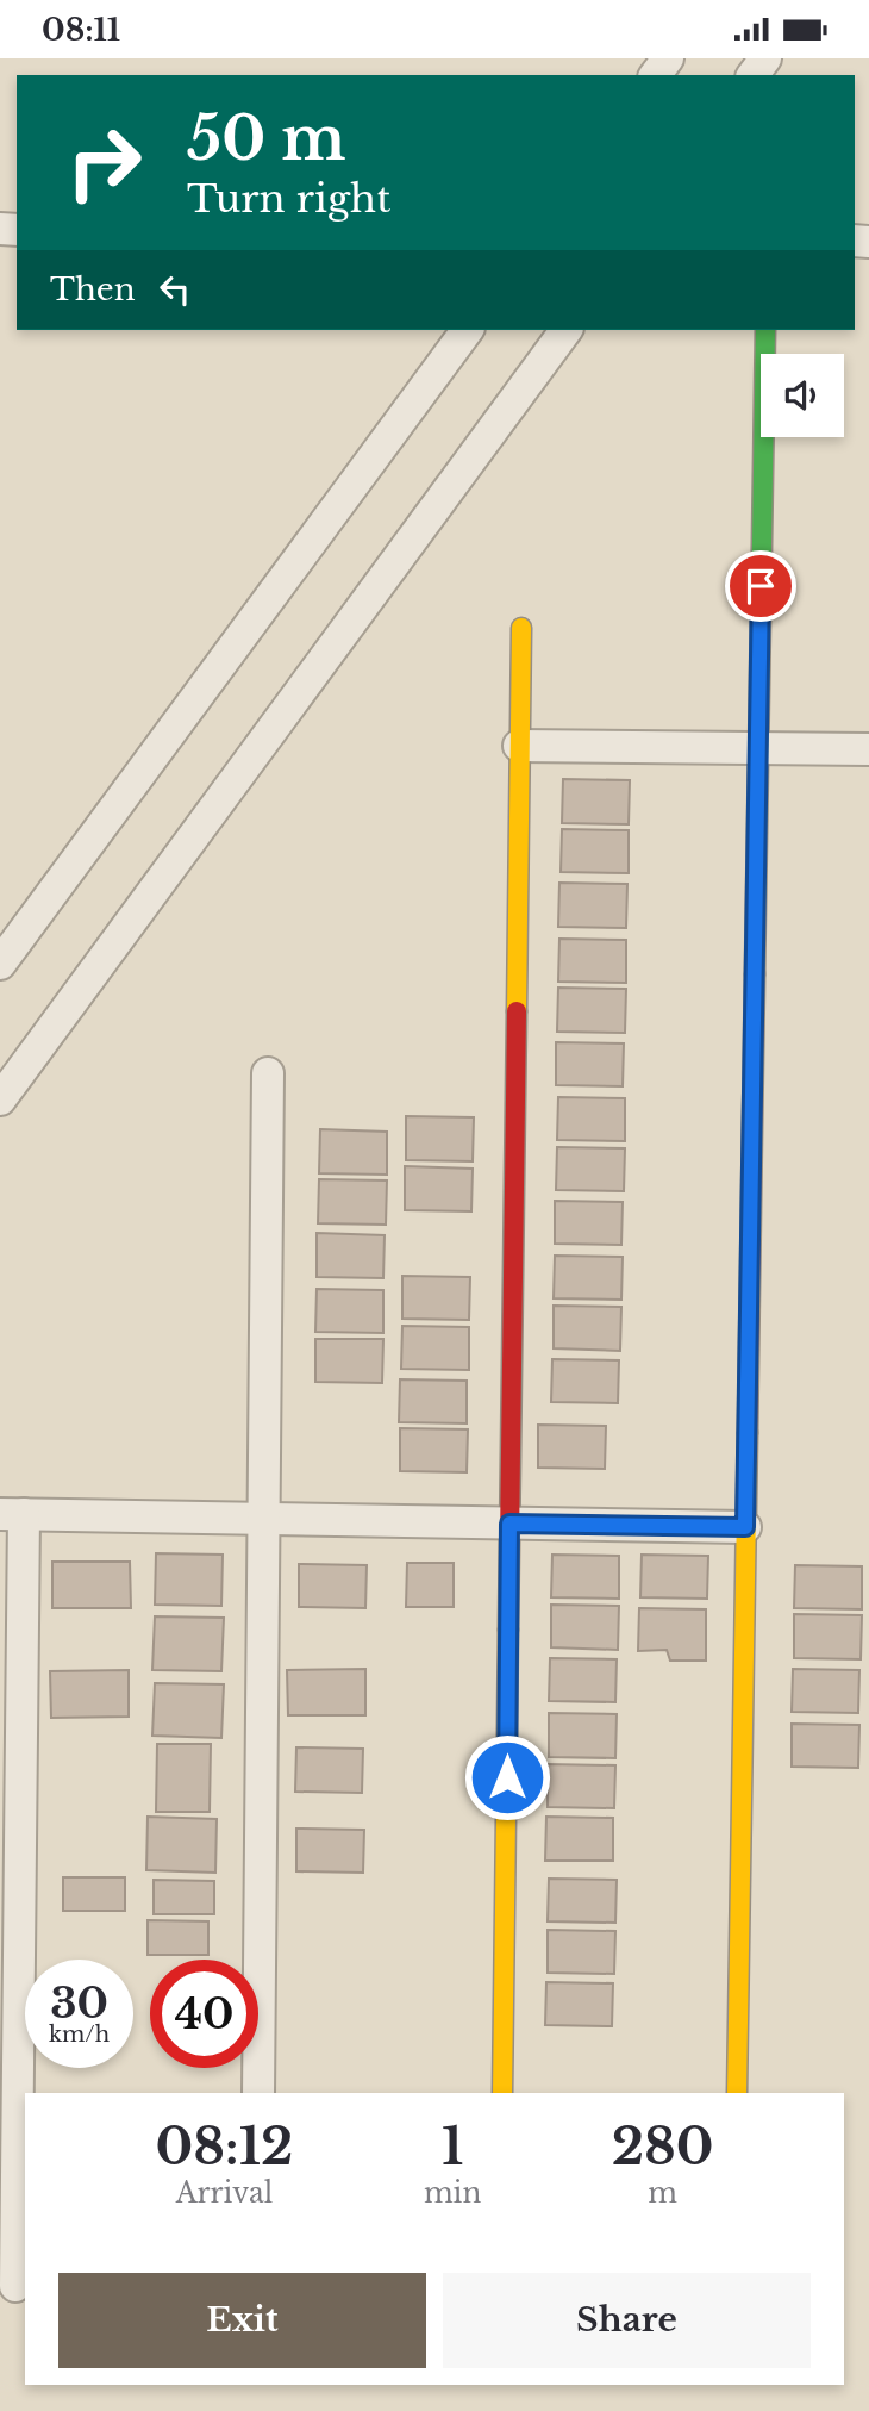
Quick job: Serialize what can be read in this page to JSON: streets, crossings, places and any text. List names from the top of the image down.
{
  "page": {
    "status": "08:11",
    "turn": ["50 m", "Turn right"],
    "then": "Then",
    "speed": "30 km/h",
    "limit": "40",
    "eta": [
      "08:12",
      "Arrival",
      "1",
      "min",
      "280",
      "m"
    ],
    "buttons": ["Exit", "Share"]
  }
}
